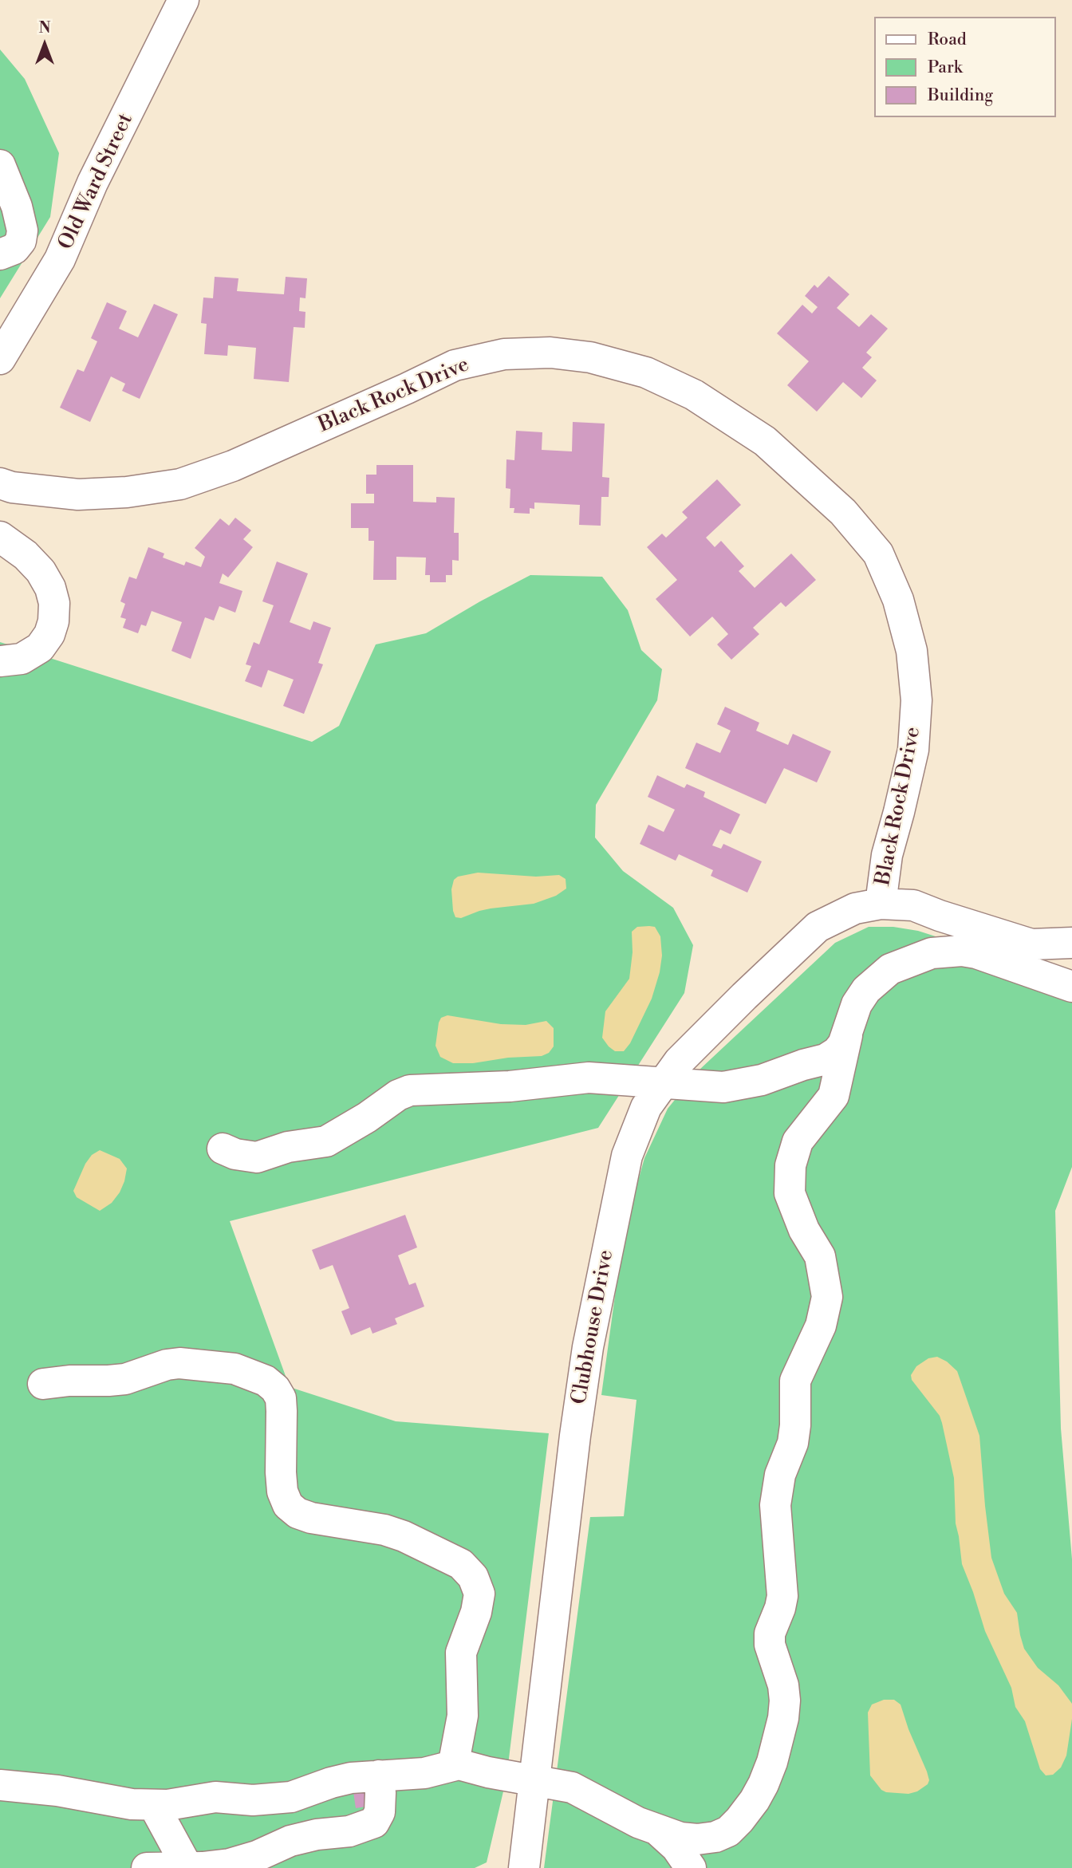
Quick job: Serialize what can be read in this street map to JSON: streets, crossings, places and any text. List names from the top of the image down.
{
  "streets": {
    "street": ["Old Ward Street", "Black Rock Drive", "Clubhouse Drive"]
  },
  "crossings": [
    ["Black Rock Drive", "Clubhouse Drive"]
  ],
  "legend": ["Road", "Park", "Building"],
  "north": "top"
}
